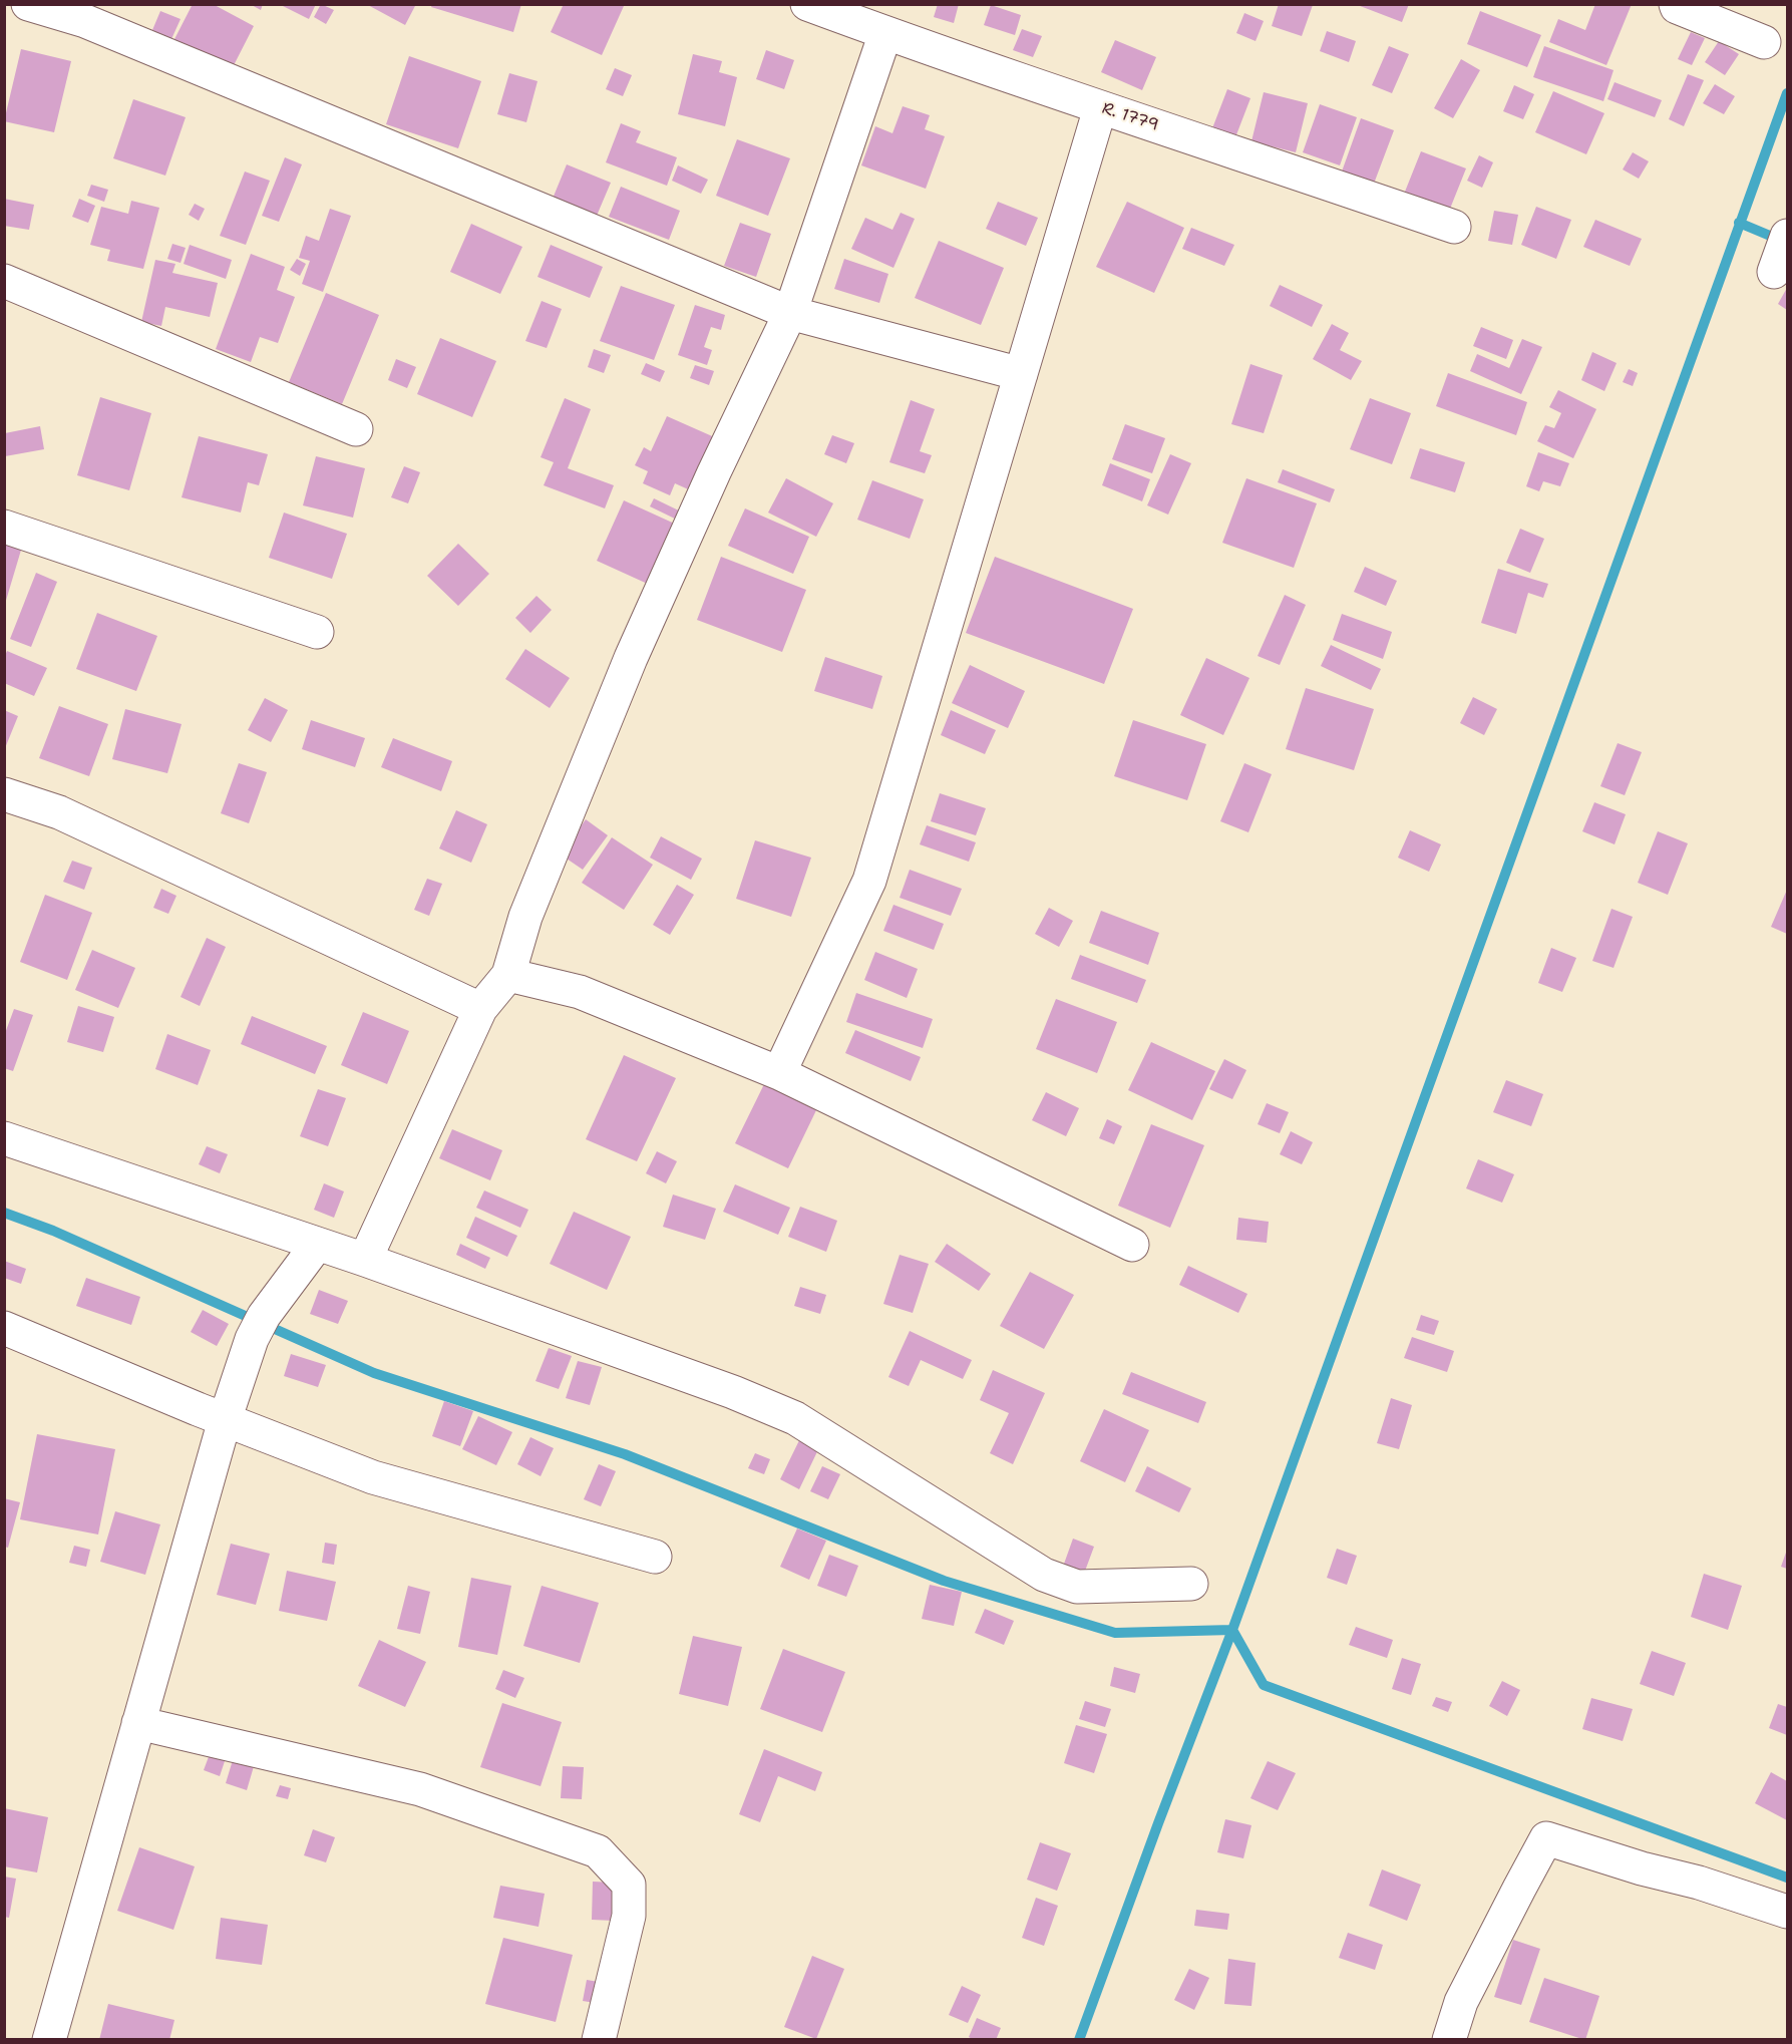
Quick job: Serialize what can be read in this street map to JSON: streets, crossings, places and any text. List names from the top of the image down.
{
  "streets": {
    "street": ["R. 1779"]
  }
}
